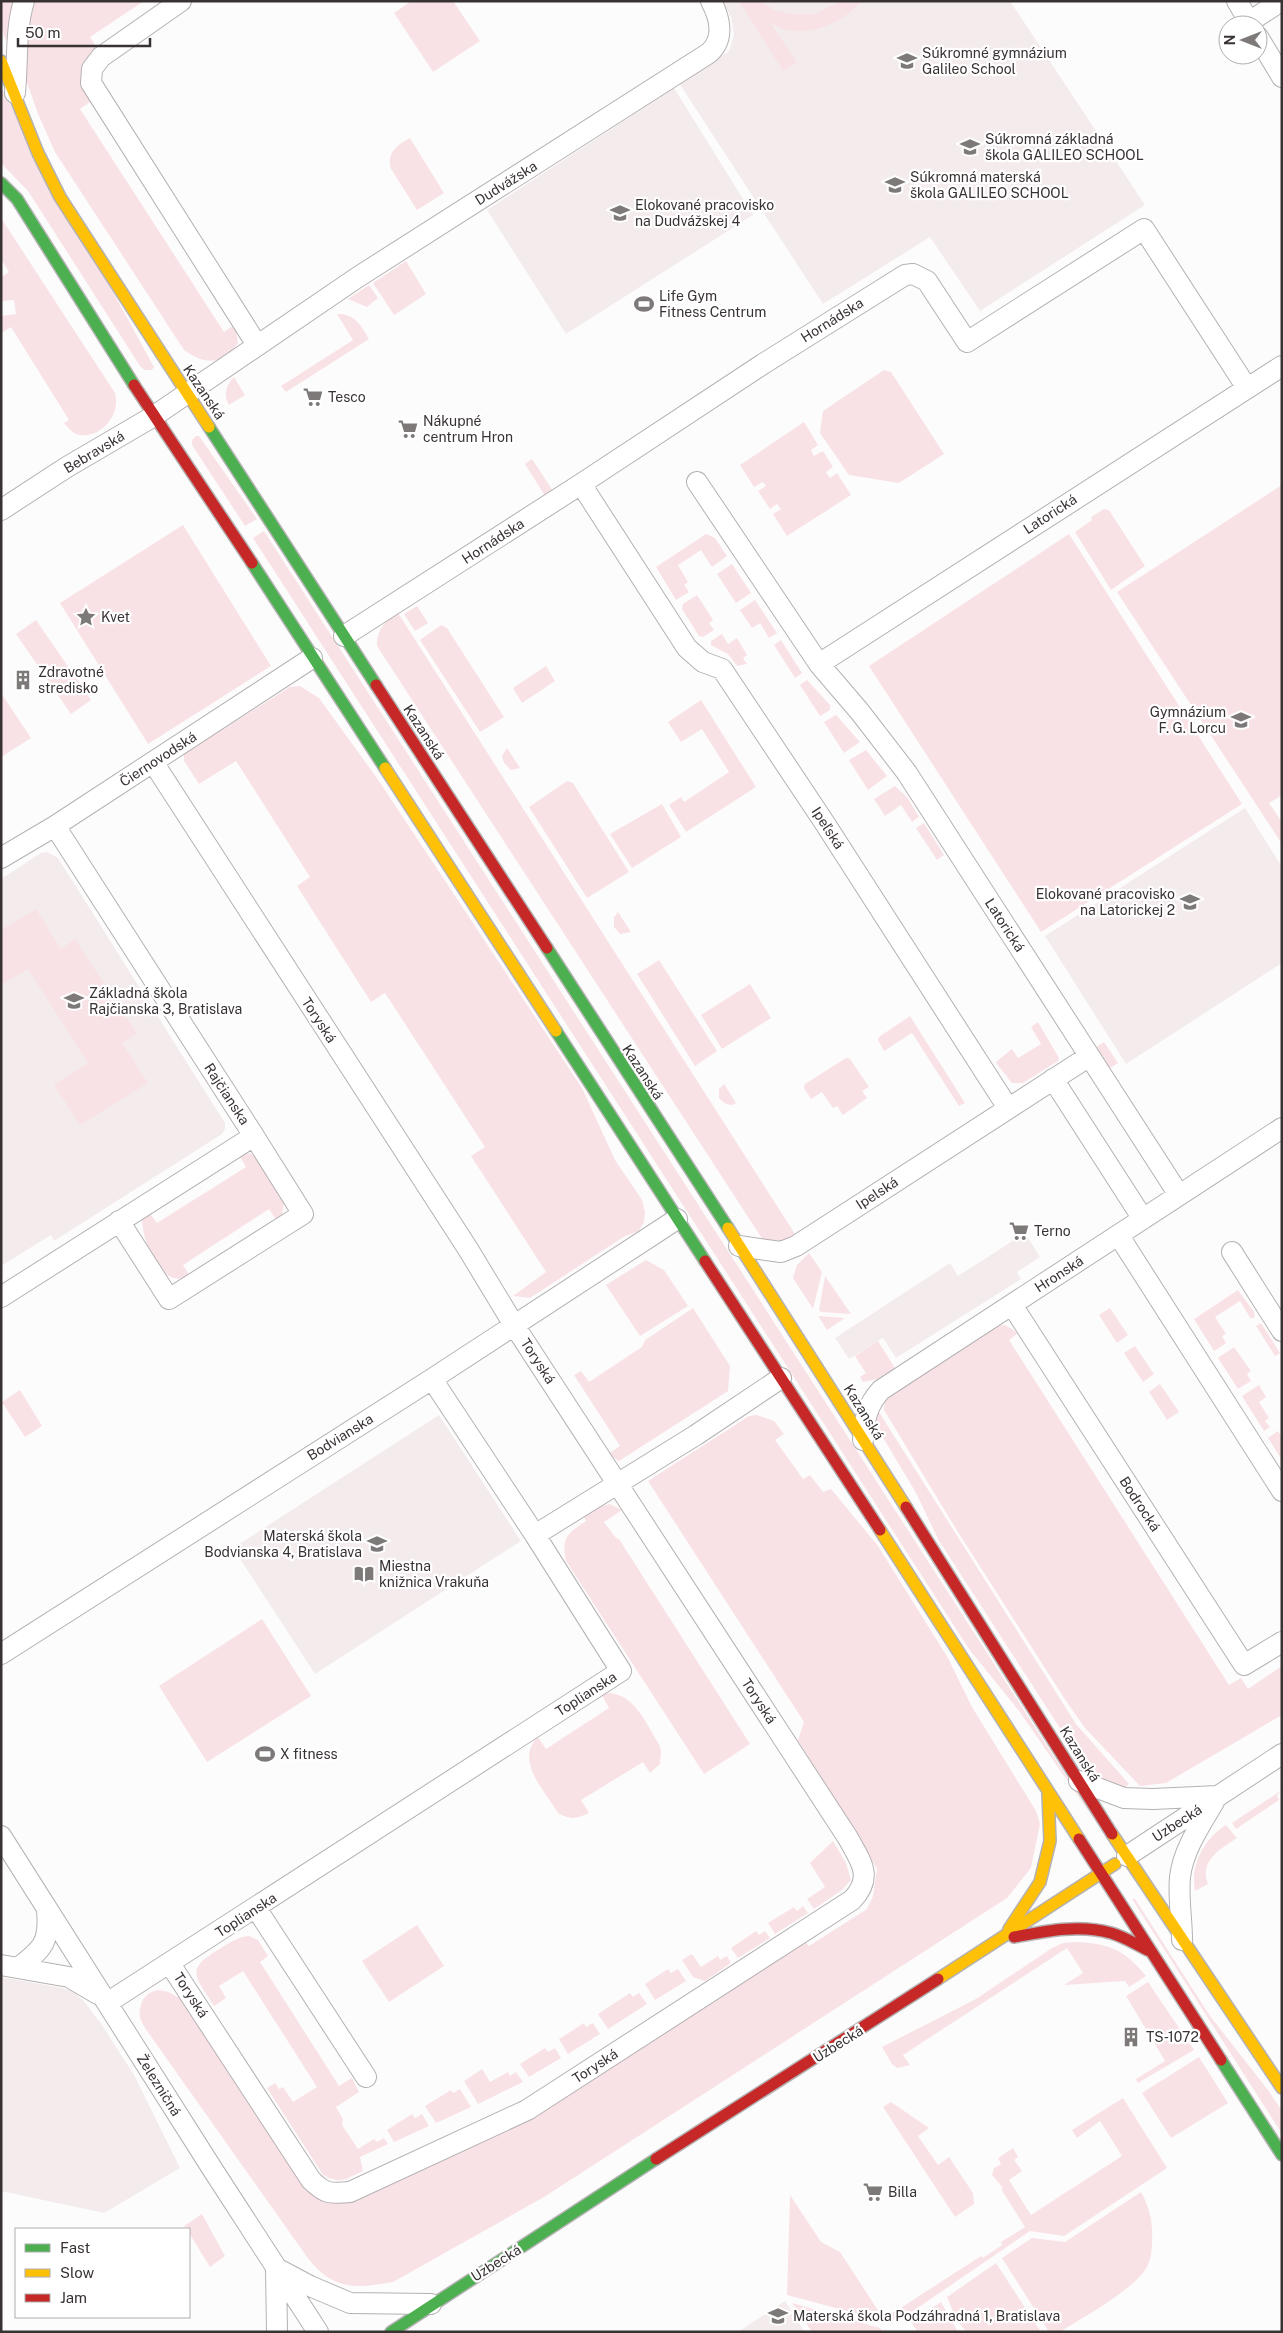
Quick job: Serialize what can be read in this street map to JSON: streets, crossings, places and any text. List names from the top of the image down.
{
  "streets": {
    "main road": ["Kazanská", "Uzbecká"],
    "street": [
      "Dudvážska",
      "Hornádska",
      "Bebravská",
      "Latorická",
      "Čiernovodská",
      "Ipeľská",
      "Toryská",
      "Rajčianska",
      "Ipelská",
      "Hronská",
      "Bodvianska",
      "Bodrocká",
      "Toplianska",
      "Železničná"
    ]
  },
  "crossings": [
    ["Dudvážska", "Kazanská"],
    ["Dudvážska", "Bebravská"],
    ["Hornádska", "Kazanská"],
    ["Hornádska", "Latorická"],
    ["Hornádska", "Ipeľská"],
    ["Kazanská", "Bebravská"],
    ["Kazanská", "Ipelská"],
    ["Kazanská", "Hronská"],
    ["Kazanská", "Uzbecká"],
    ["Latorická", "Hronská"],
    ["Čiernovodská", "Toryská"],
    ["Čiernovodská", "Rajčianska"],
    ["Ipeľská", "Ipelská"],
    ["Toryská", "Bodvianska"],
    ["Toryská", "Toplianska"],
    ["Hronská", "Bodrocká"],
    ["Toplianska", "Železničná"]
  ],
  "places": {
    "school or university": [
      "Súkromné gymnázium Galileo School",
      "Súkromná základná škola GALILEO SCHOOL",
      "Súkromná materská škola GALILEO SCHOOL",
      "Elokované pracovisko na Dudvážskej 4",
      "Gymnázium F. G. Lorcu",
      "Elokované pracovisko na Latorickej 2",
      "Základná škola Rajčianska 3, Bratislava",
      "Materská škola Bodvianska 4, Bratislava",
      "Materská škola Podzáhradná 1, Bratislava"
    ],
    "sports": ["Life Gym Fitness Centrum", "X fitness"],
    "supermarket": [
      "Tesco",
      "Nákupné centrum Hron",
      "Terno",
      "Billa"
    ],
    "place": ["Kvet"],
    "building": ["Zdravotné stredisko", "TS-1072"],
    "library": ["Miestna knižnica Vrakuňa"]
  },
  "legend": ["Fast", "Slow", "Jam"],
  "scale_bar": "50 m",
  "north": "left"
}
